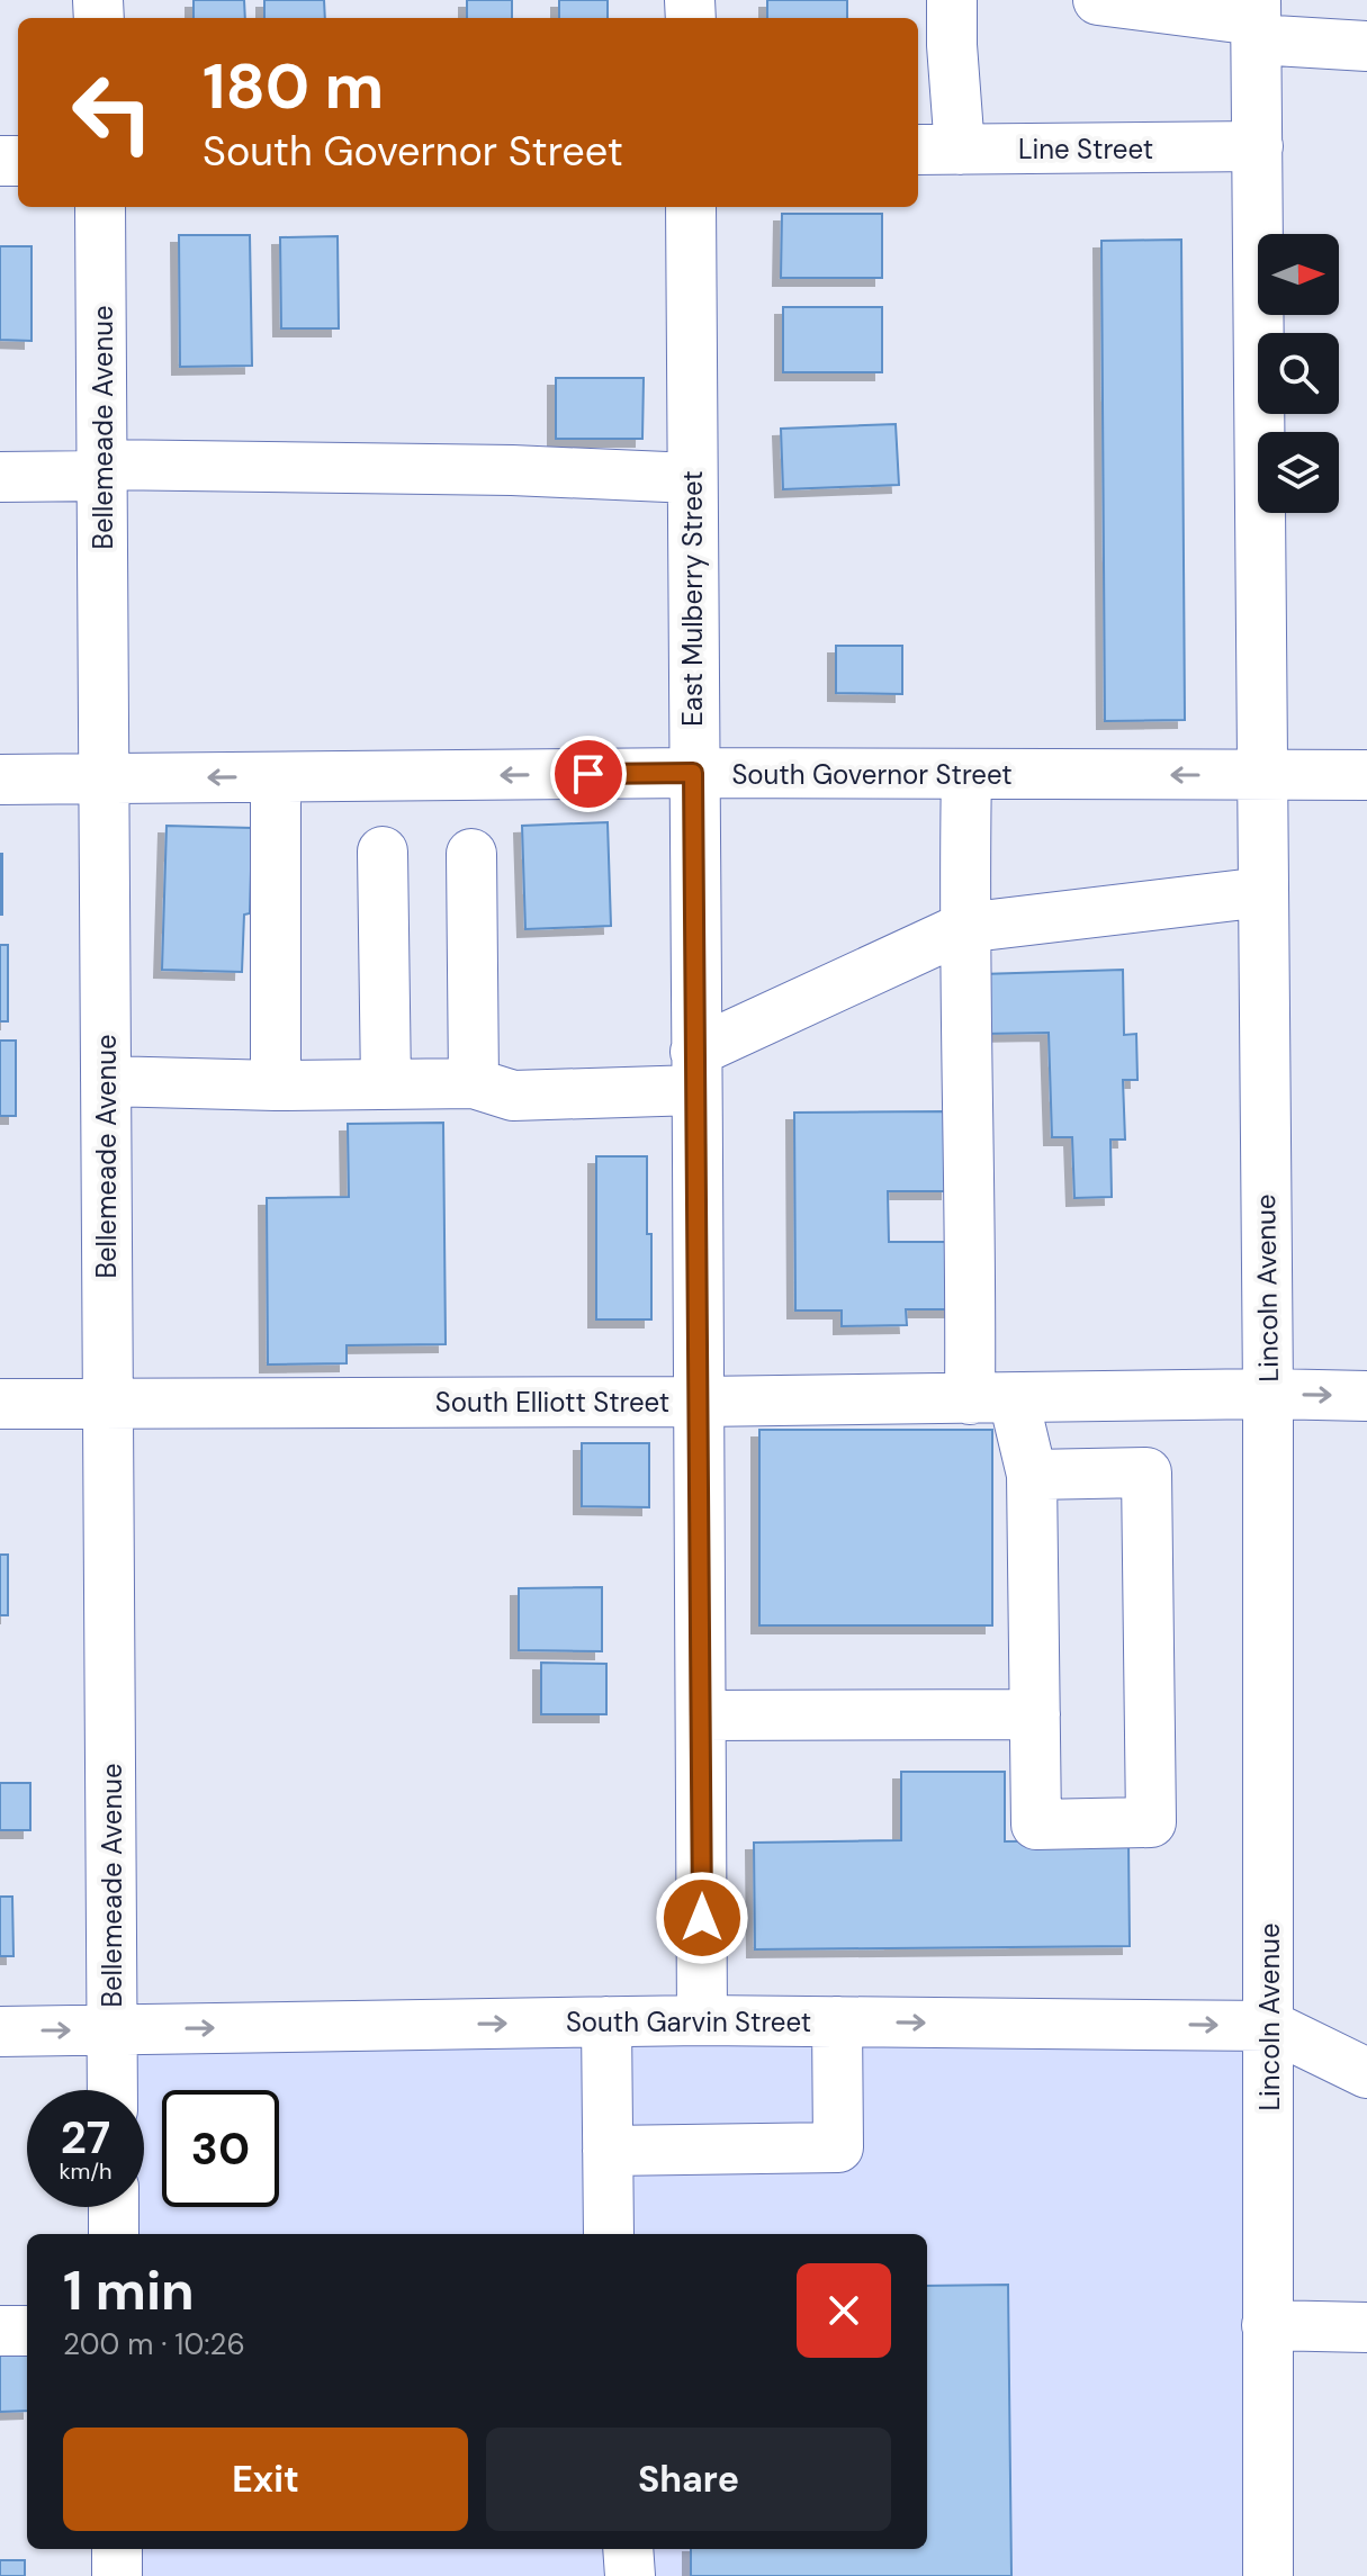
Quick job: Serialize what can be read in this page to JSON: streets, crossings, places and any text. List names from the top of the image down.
{
  "streets": {
    "street": [
      "Line Street",
      "Bellemeade Avenue",
      "East Mulberry Street",
      "South Governor Street",
      "Lincoln Avenue",
      "South Elliott Street",
      "South Garvin Street"
    ]
  },
  "crossings": [
    ["Line Street", "Lincoln Avenue"],
    ["Bellemeade Avenue", "South Governor Street"],
    ["Bellemeade Avenue", "South Elliott Street"],
    ["Bellemeade Avenue", "South Garvin Street"],
    ["East Mulberry Street", "South Governor Street"],
    ["East Mulberry Street", "South Elliott Street"],
    ["East Mulberry Street", "South Garvin Street"],
    ["South Governor Street", "Lincoln Avenue"],
    ["Lincoln Avenue", "South Elliott Street"],
    ["Lincoln Avenue", "South Garvin Street"]
  ],
  "one_way": ["South Garvin Street"],
  "north": "right",
  "page": {
    "turn": ["180 m", "South Governor Street"],
    "speed": "27 km/h",
    "limit": "30",
    "heading": ["1 min", "200 m · 10:26"],
    "buttons": ["Exit", "Share"]
  }
}
